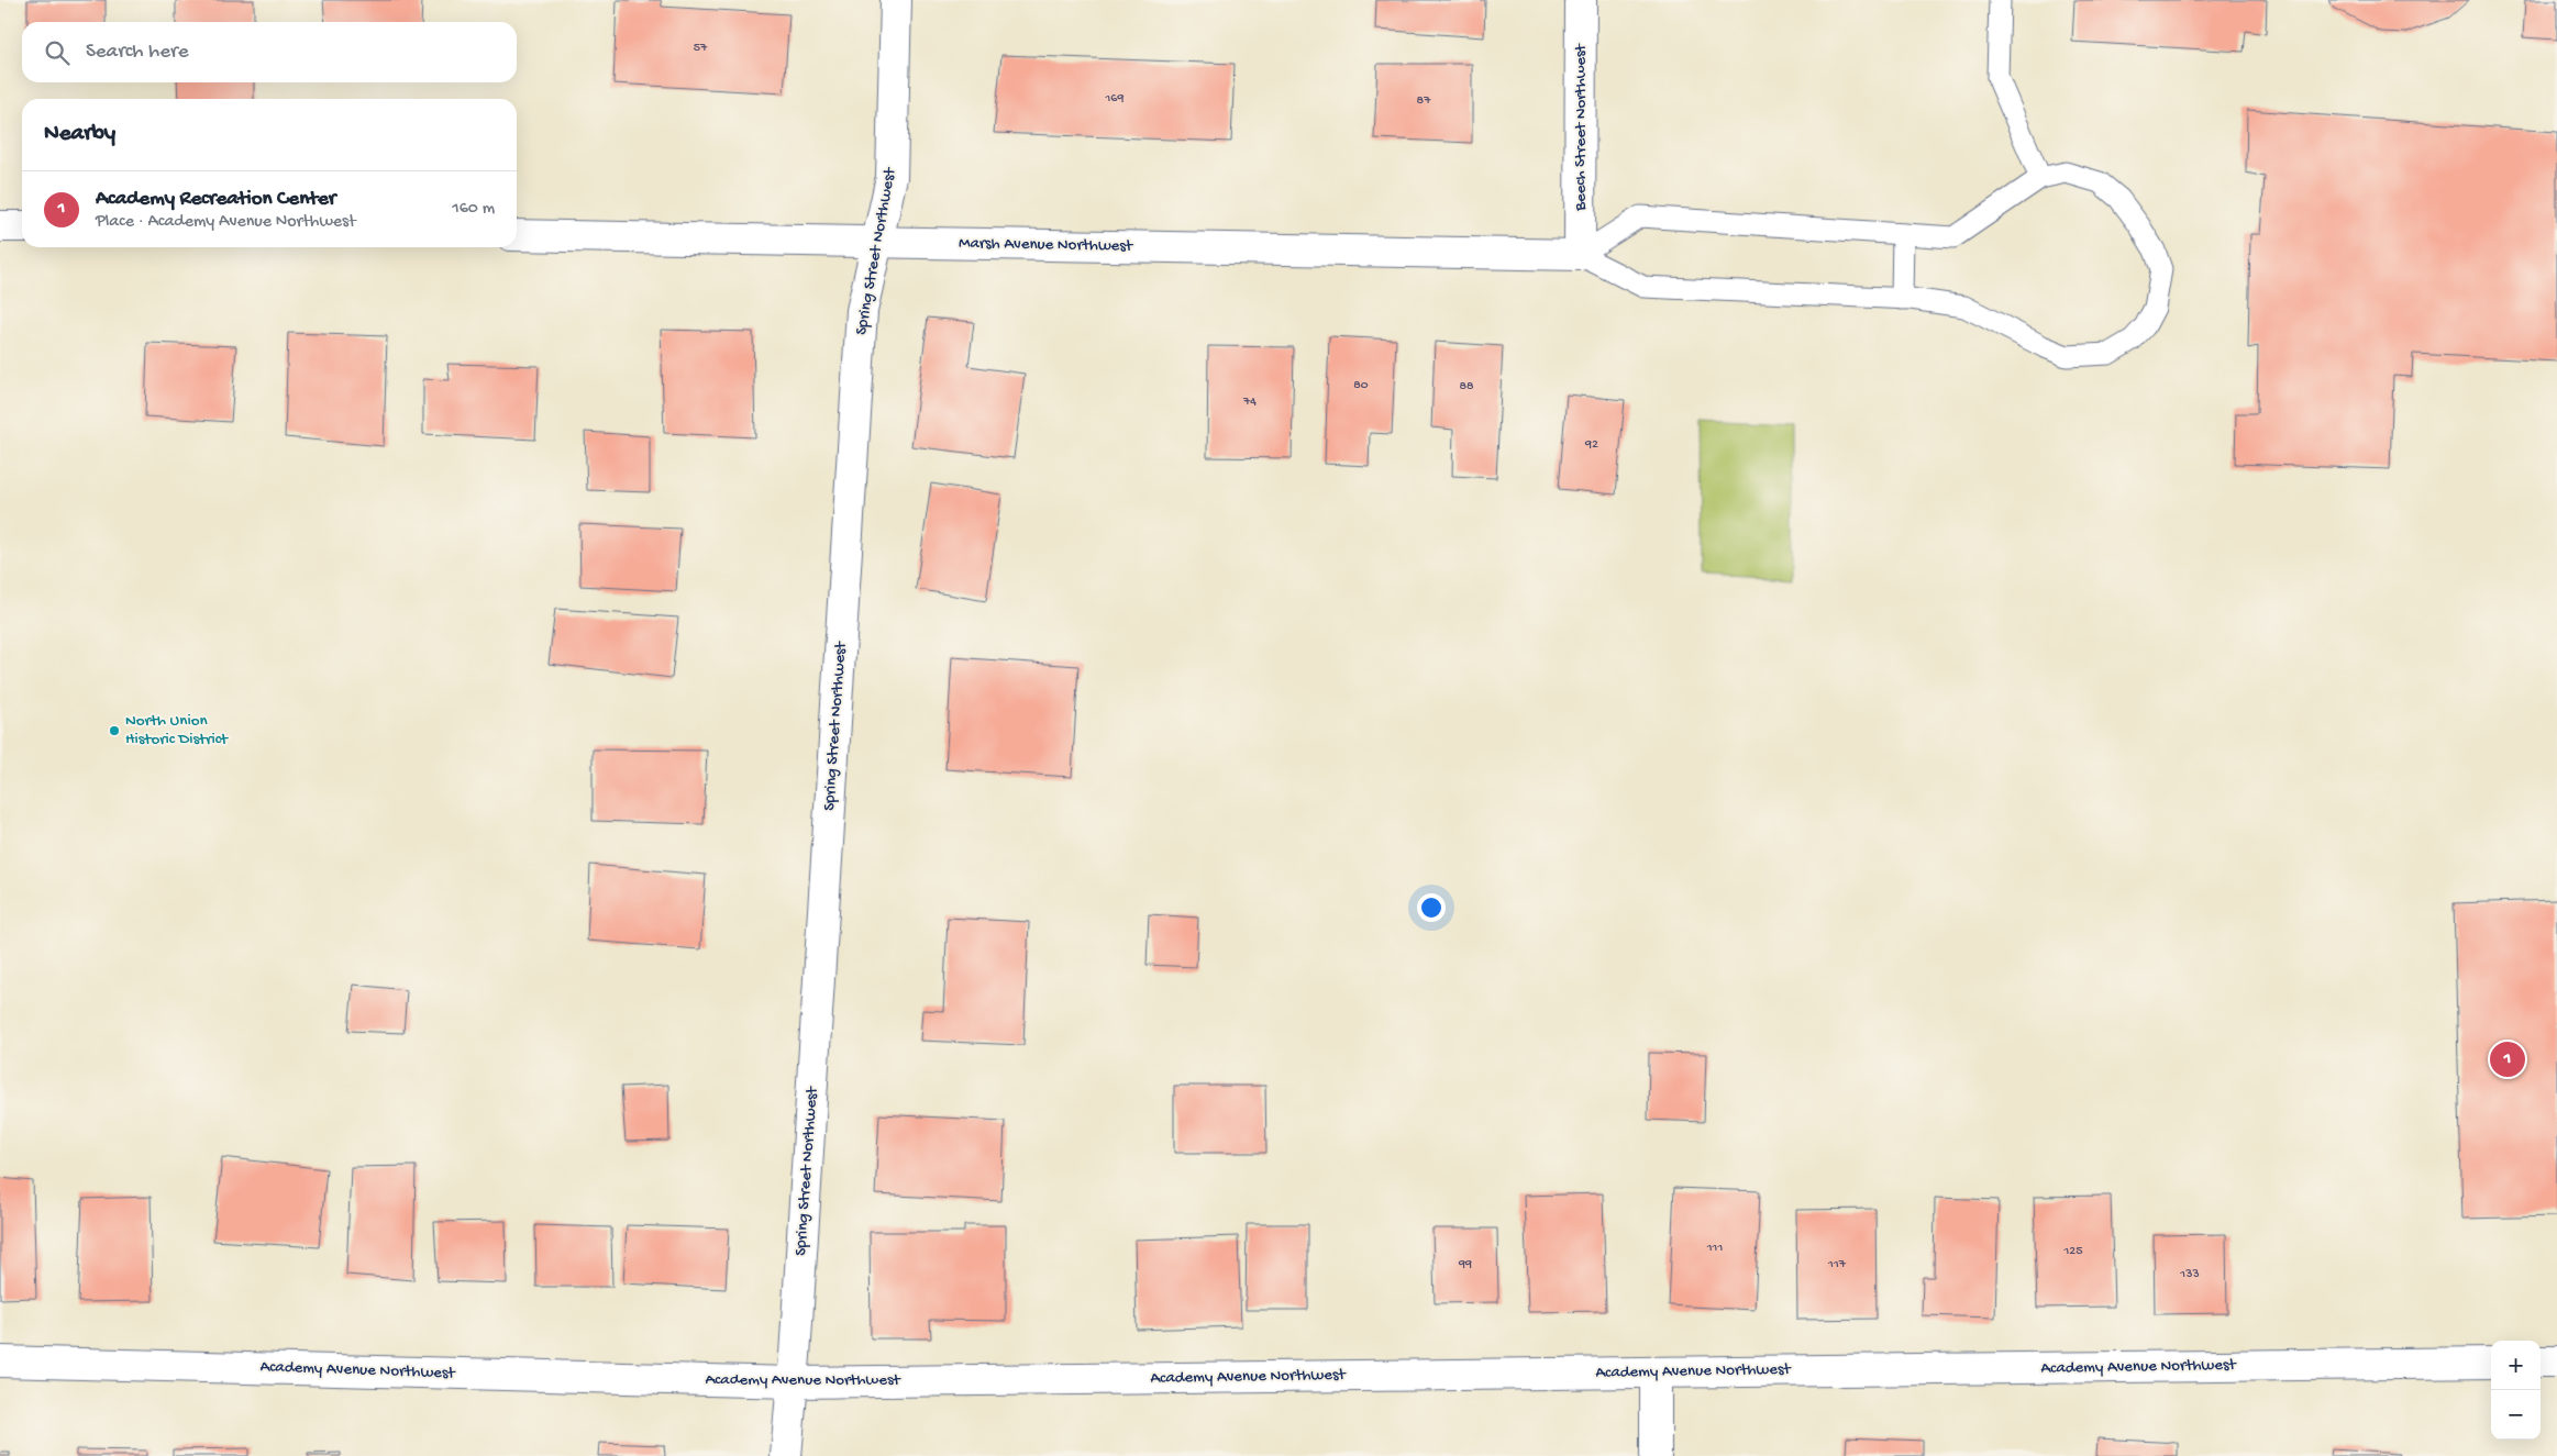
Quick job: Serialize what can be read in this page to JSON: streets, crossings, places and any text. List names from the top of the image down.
{
  "streets": {
    "street": [
      "Beech Street Northwest",
      "Marsh Avenue Northwest",
      "Spring Street Northwest",
      "Academy Avenue Northwest"
    ]
  },
  "crossings": [
    ["Beech Street Northwest", "Marsh Avenue Northwest"],
    ["Marsh Avenue Northwest", "Spring Street Northwest"],
    ["Spring Street Northwest", "Academy Avenue Northwest"]
  ],
  "places": ["North Union Historic District"],
  "house_numbers": [
    "57",
    "169",
    "87",
    "80",
    "88",
    "74",
    "92",
    "111",
    "125",
    "99",
    "117",
    "133"
  ],
  "page": {
    "search": "Search here",
    "heading": "Nearby",
    "list": [
      {
        "mark": "1",
        "name": "Academy Recreation Center",
        "note": "Place · Academy Avenue Northwest",
        "value": "160 m"
      }
    ],
    "pins": "1",
    "map_buttons": ["+", "−"]
  }
}
